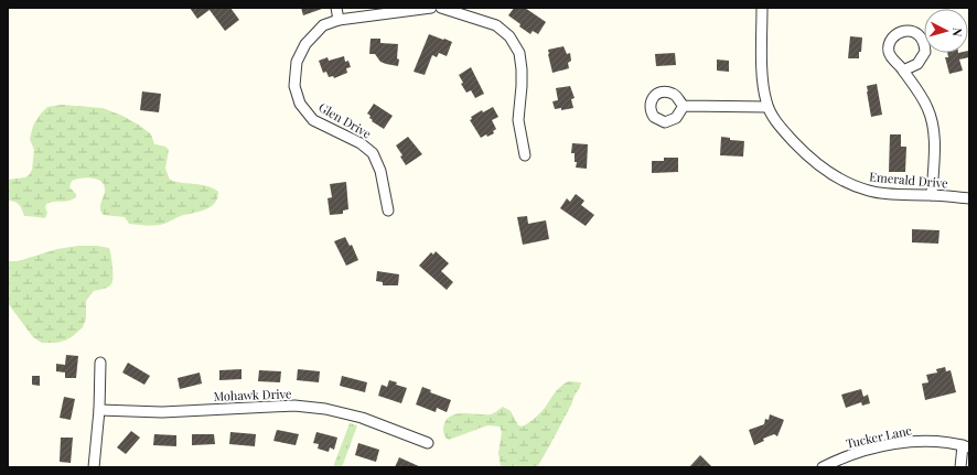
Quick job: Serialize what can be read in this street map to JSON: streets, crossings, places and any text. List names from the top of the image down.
{
  "streets": {
    "street": [
      "Glen Drive",
      "Emerald Drive",
      "Mohawk Drive",
      "Tucker Lane"
    ]
  },
  "north": "right"
}
